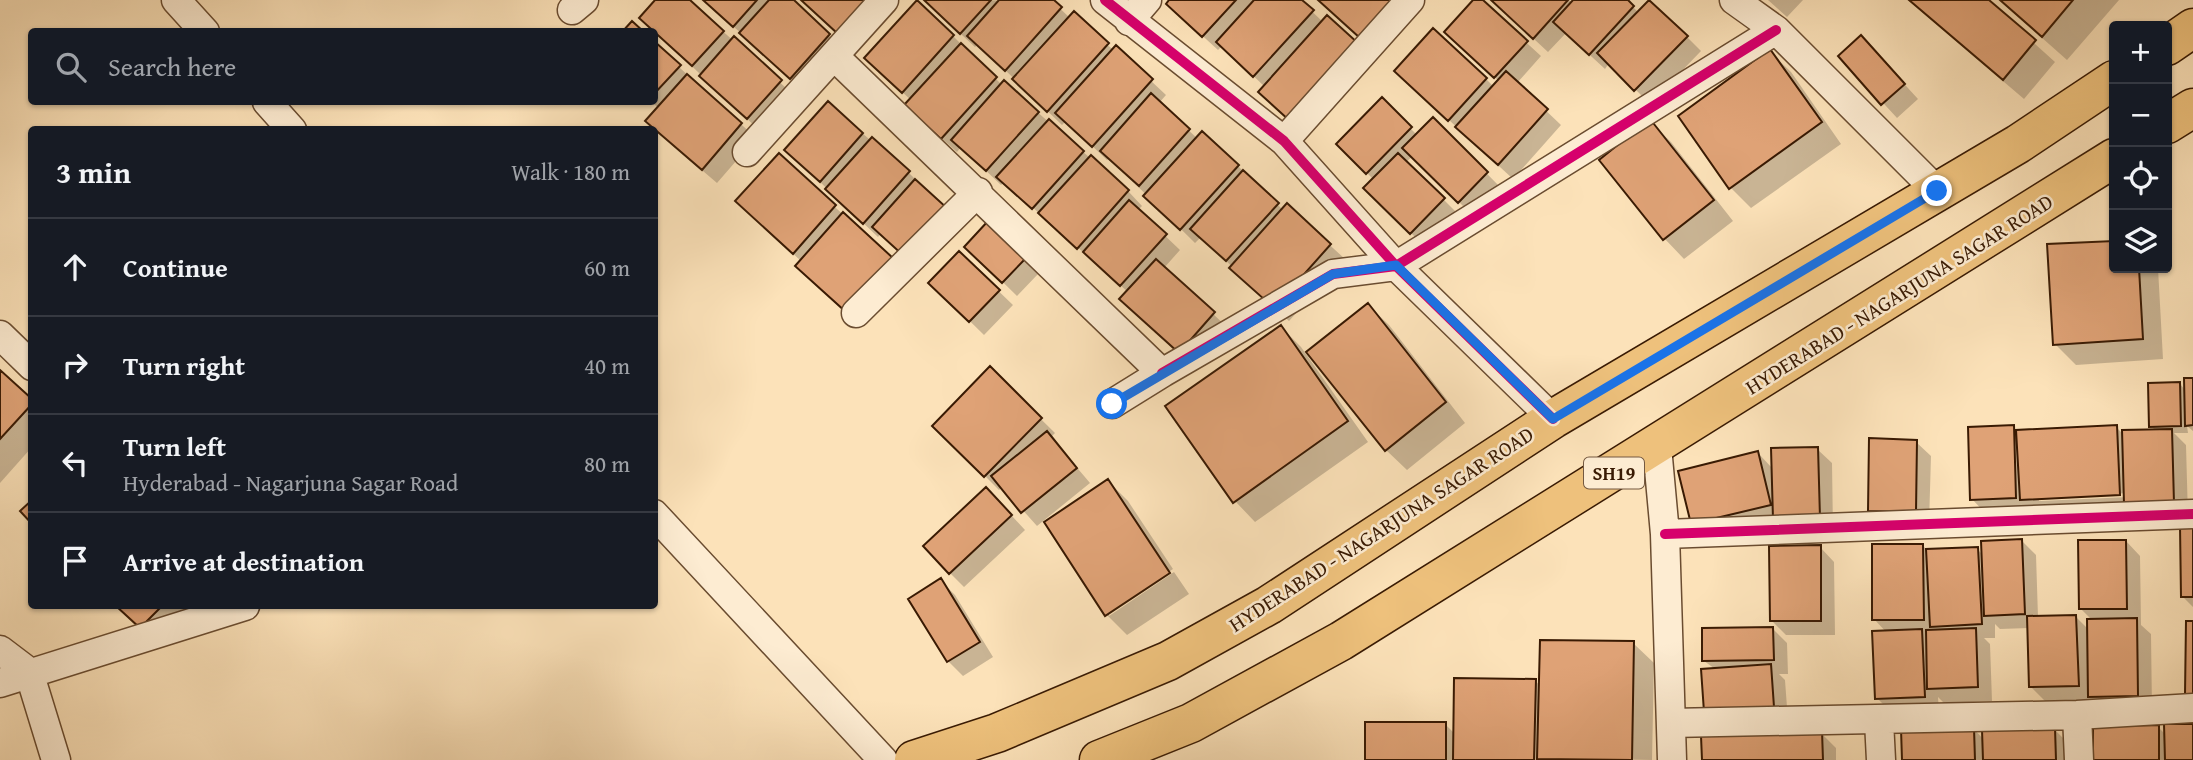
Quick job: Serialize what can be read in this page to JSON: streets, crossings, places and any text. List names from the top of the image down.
{
  "streets": {
    "main road": ["HYDERABAD - NAGARJUNA SAGAR ROAD", "SH19"]
  },
  "page": {
    "map_buttons": ["+", "−"],
    "search": "Search here",
    "heading": ["3 min", "Walk · 180 m"],
    "list": [
      ["Continue", "60 m"],
      ["Turn right", "40 m"],
      ["Turn left", "Hyderabad - Nagarjuna Sagar Road", "80 m"],
      "Arrive at destination"
    ]
  }
}
